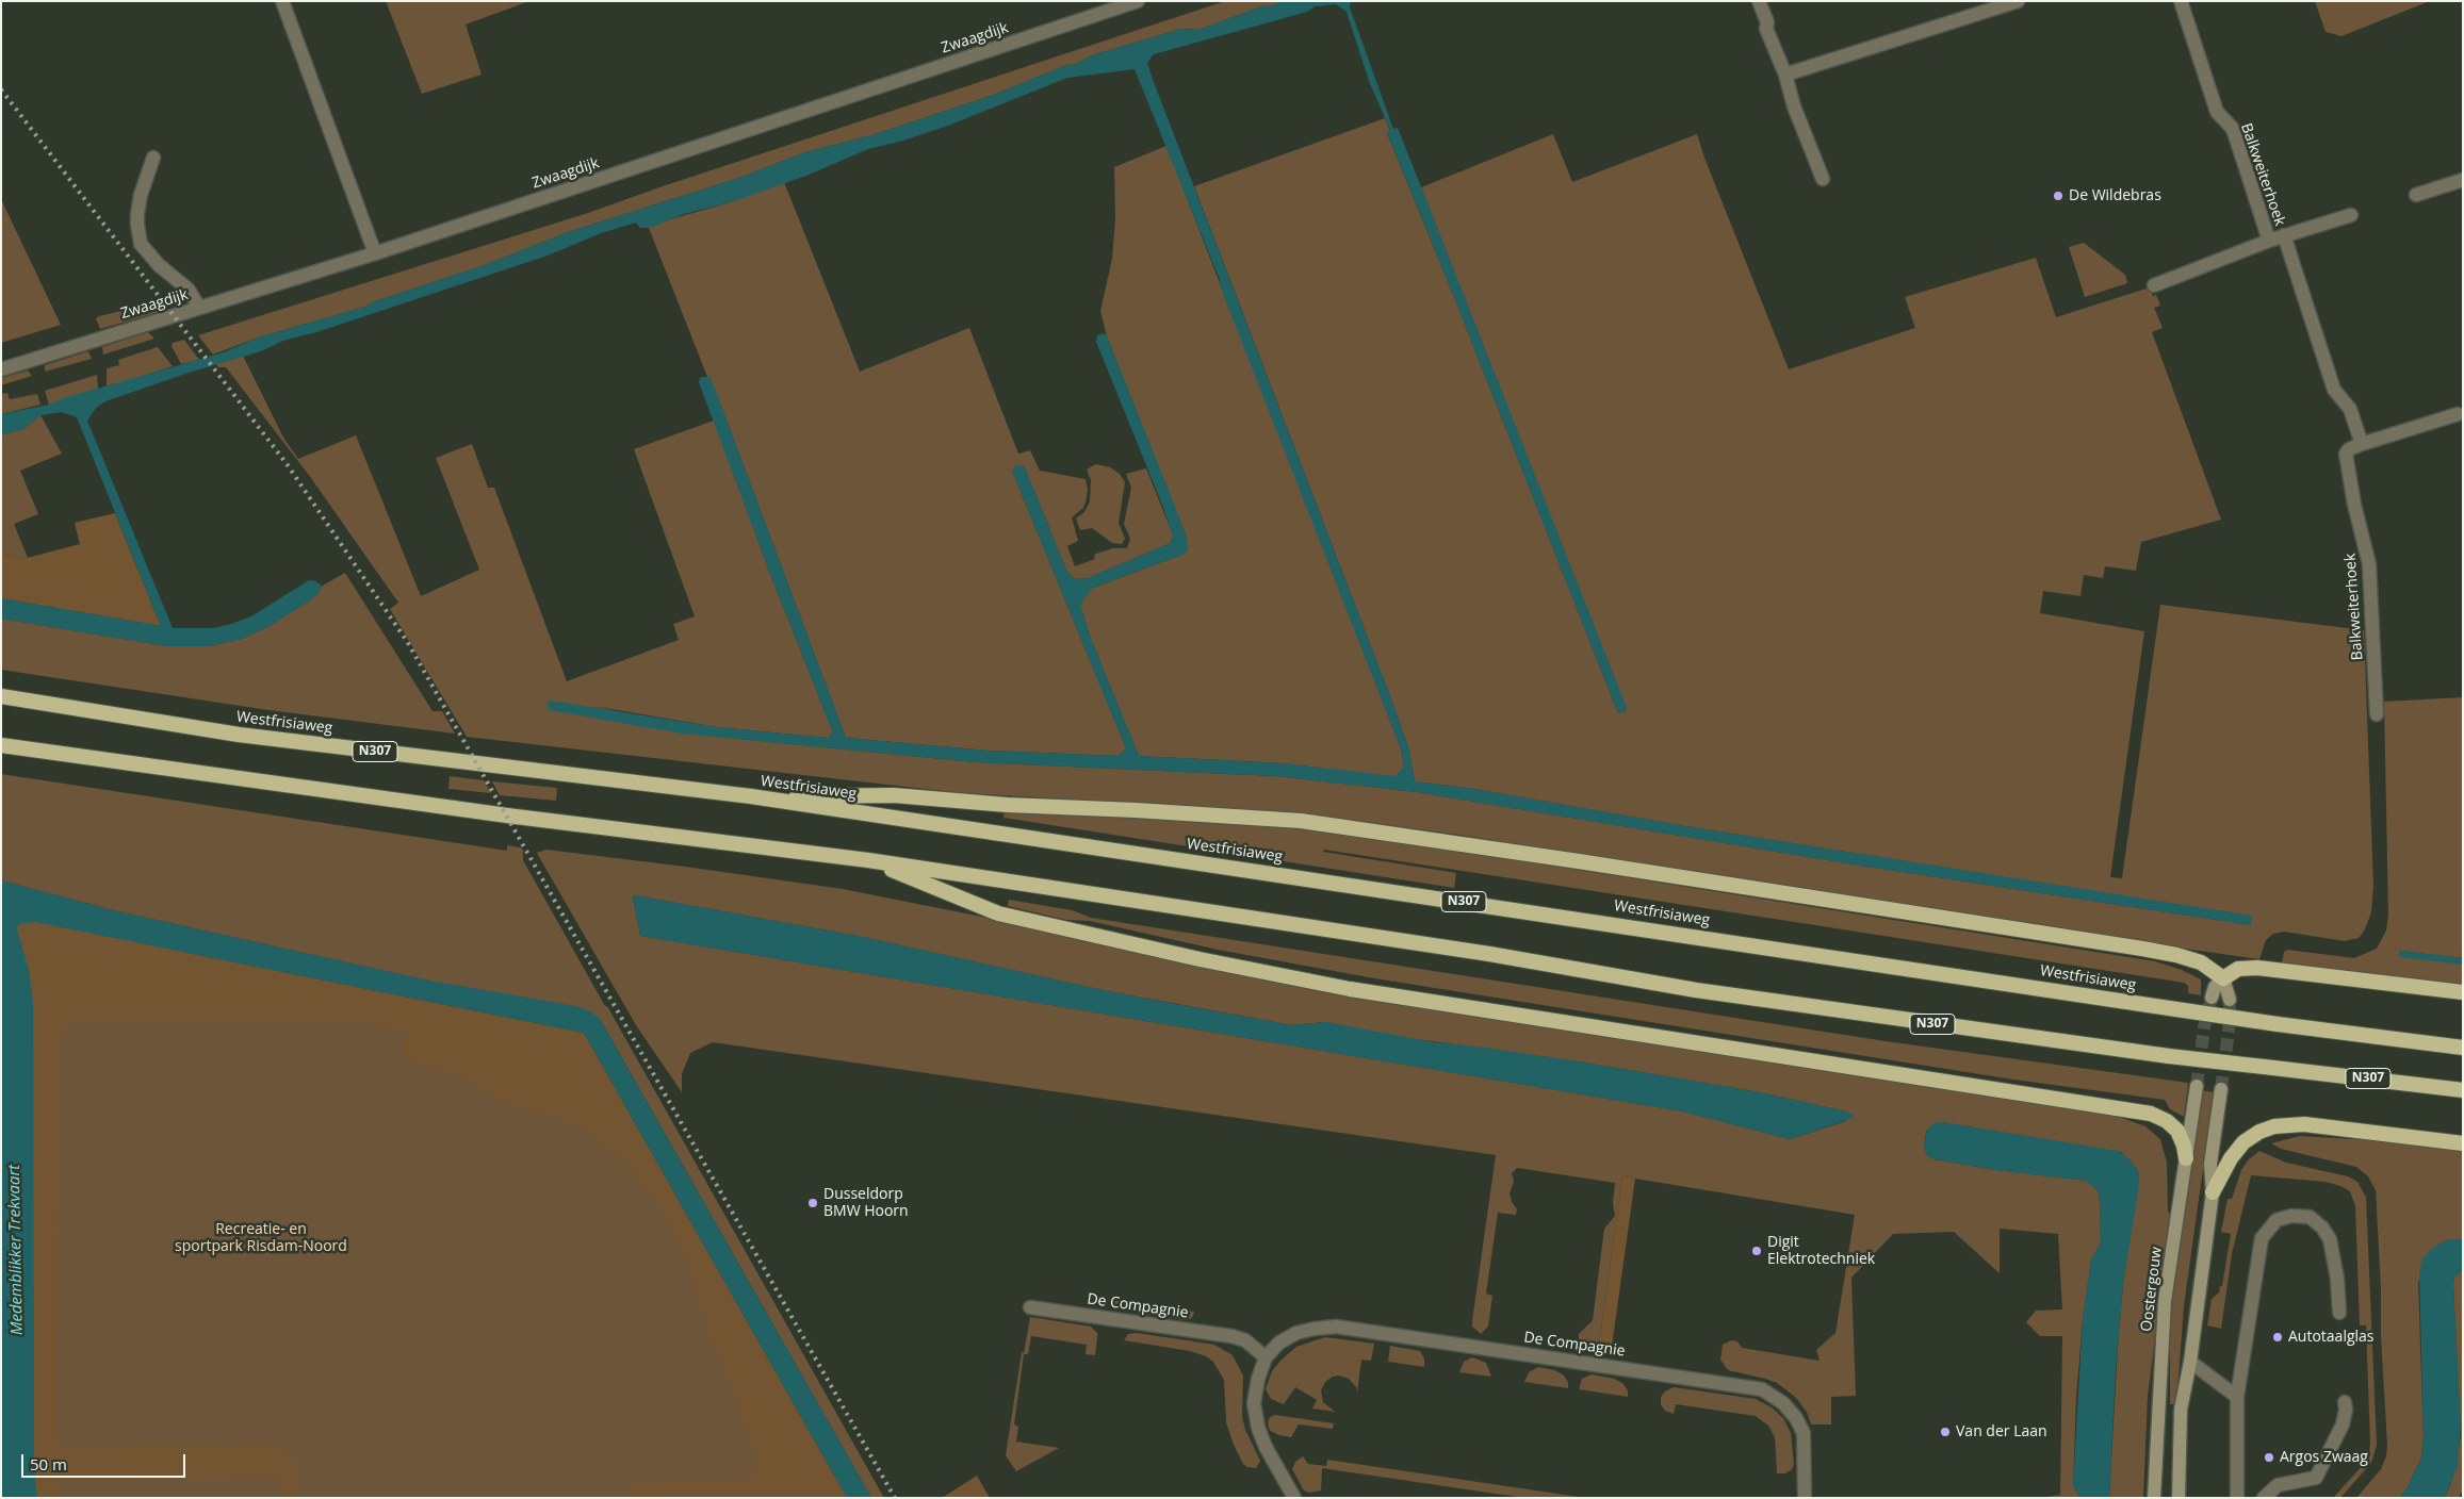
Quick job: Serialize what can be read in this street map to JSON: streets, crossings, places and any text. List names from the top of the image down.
{
  "streets": {
    "highway": ["Westfrisiaweg", "N307"],
    "main road": ["Oostergouw"],
    "street": ["Zwaagdijk", "Balkweiterhoek", "De Compagnie"]
  },
  "crossings": [
    ["Westfrisiaweg", "N307"],
    ["N307", "Oostergouw"]
  ],
  "water": ["Medemblikker Trekvaart"],
  "parks": ["Recreatie- en sportpark Risdam-Noord"],
  "places": [
    "De Wildebras",
    "Dusseldorp BMW Hoorn",
    "Digit Elektrotechniek",
    "Autotaalglas",
    "Van der Laan",
    "Argos Zwaag"
  ],
  "scale_bar": "50 m"
}
